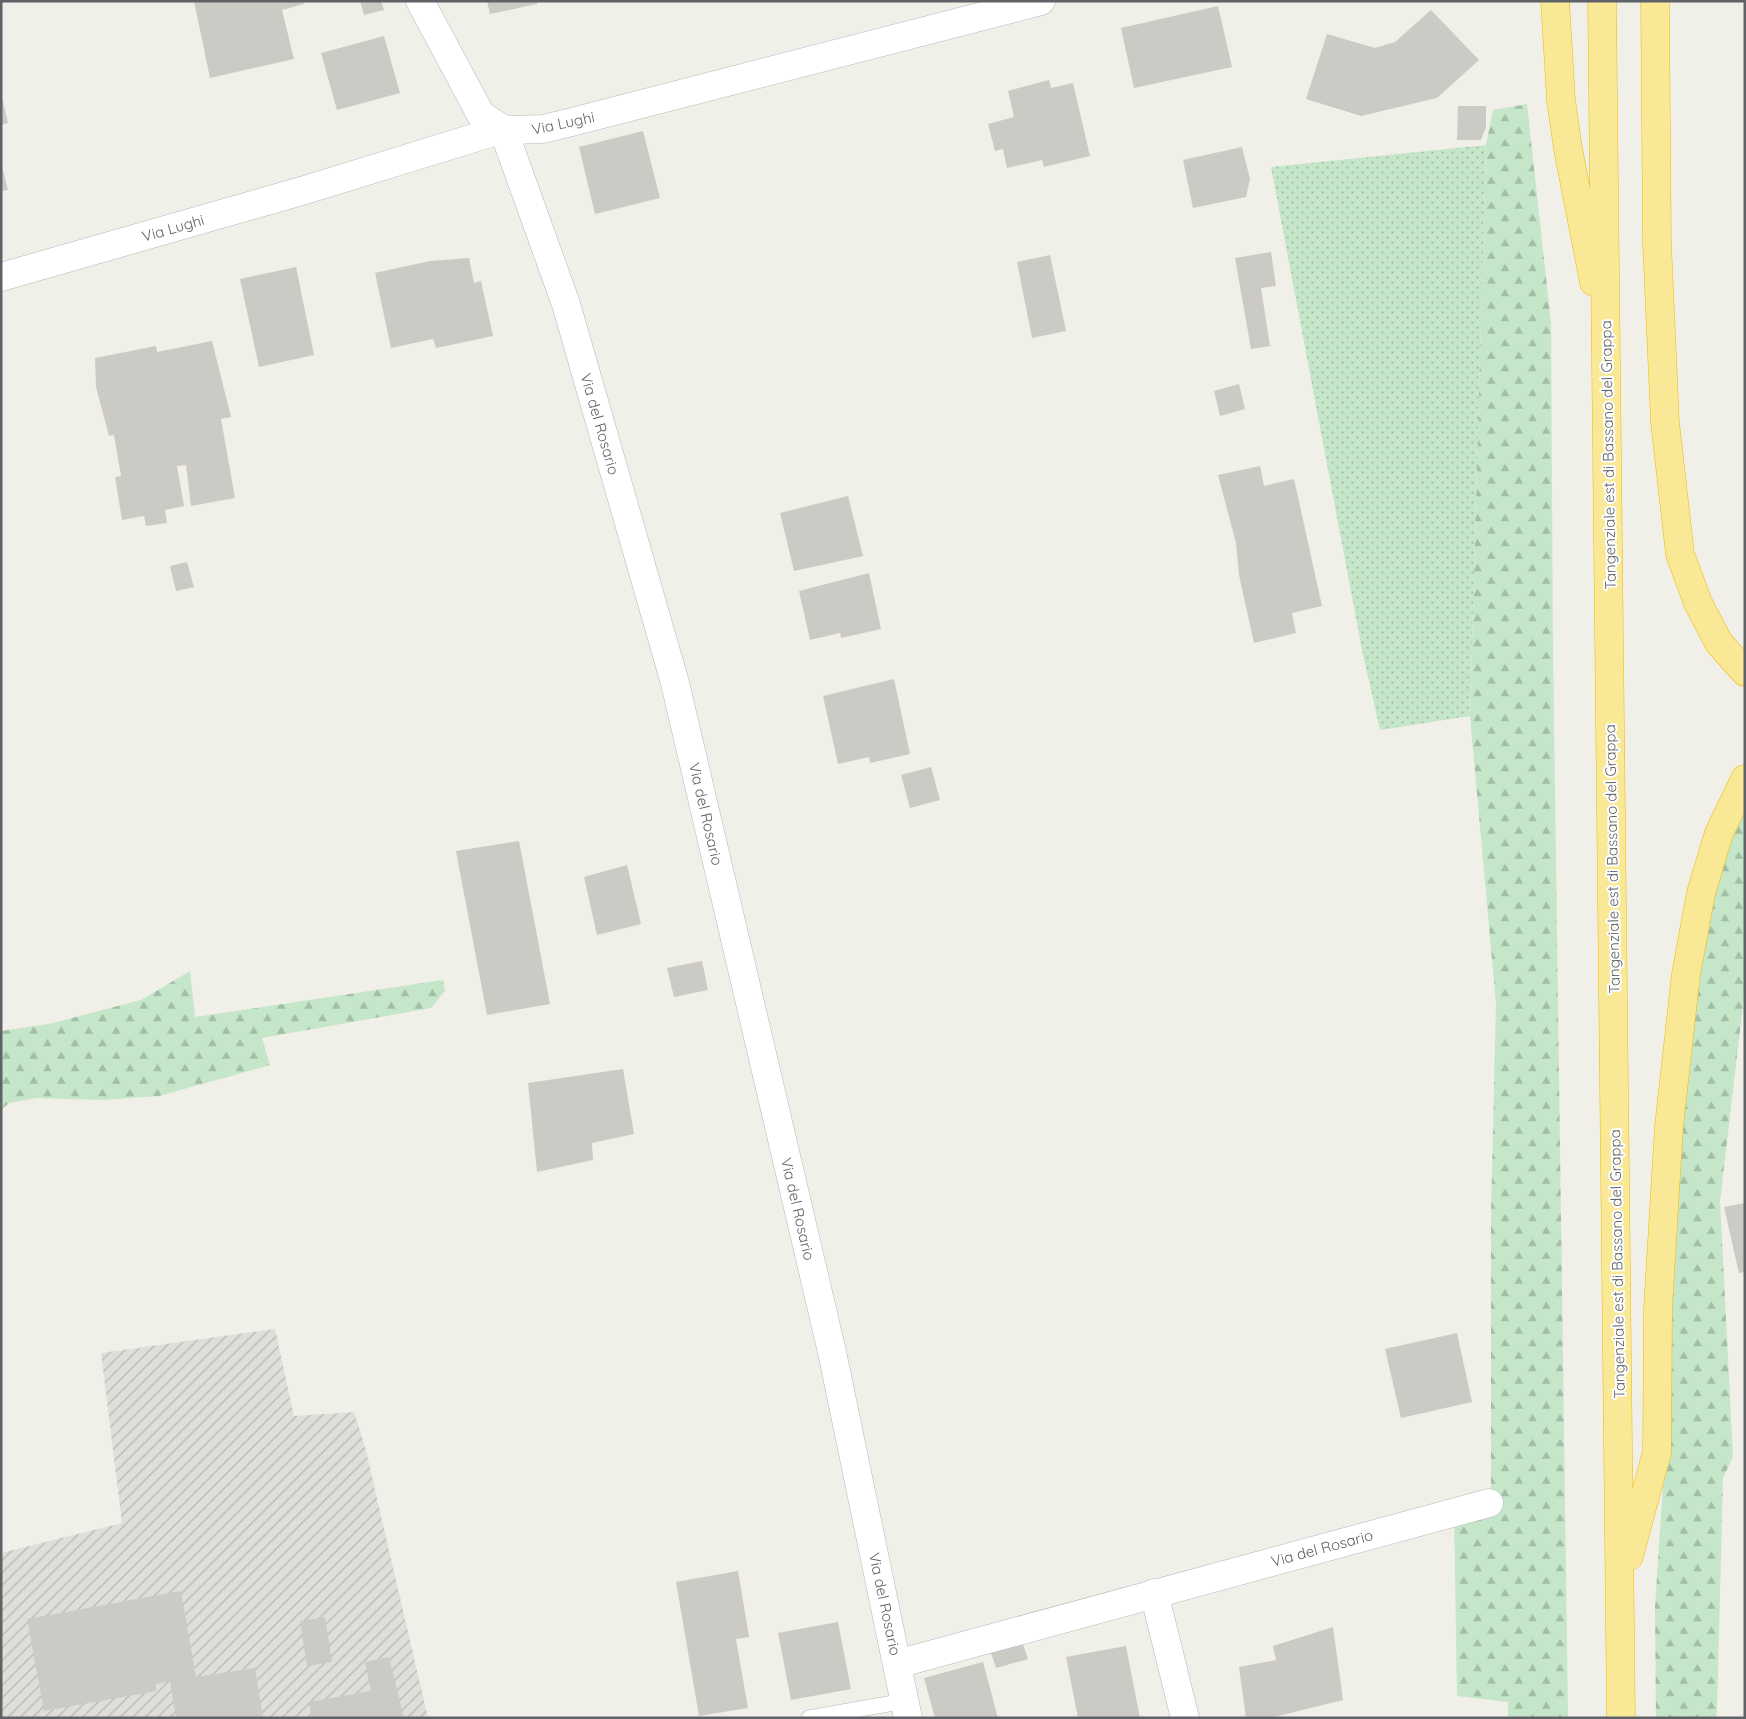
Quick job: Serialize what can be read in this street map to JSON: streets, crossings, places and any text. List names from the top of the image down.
{
  "streets": {
    "highway": ["Tangenziale est di Bassano del Grappa"],
    "street": ["Via Lughi", "Via del Rosario"]
  },
  "crossings": [
    ["Via Lughi", "Via del Rosario"]
  ]
}
